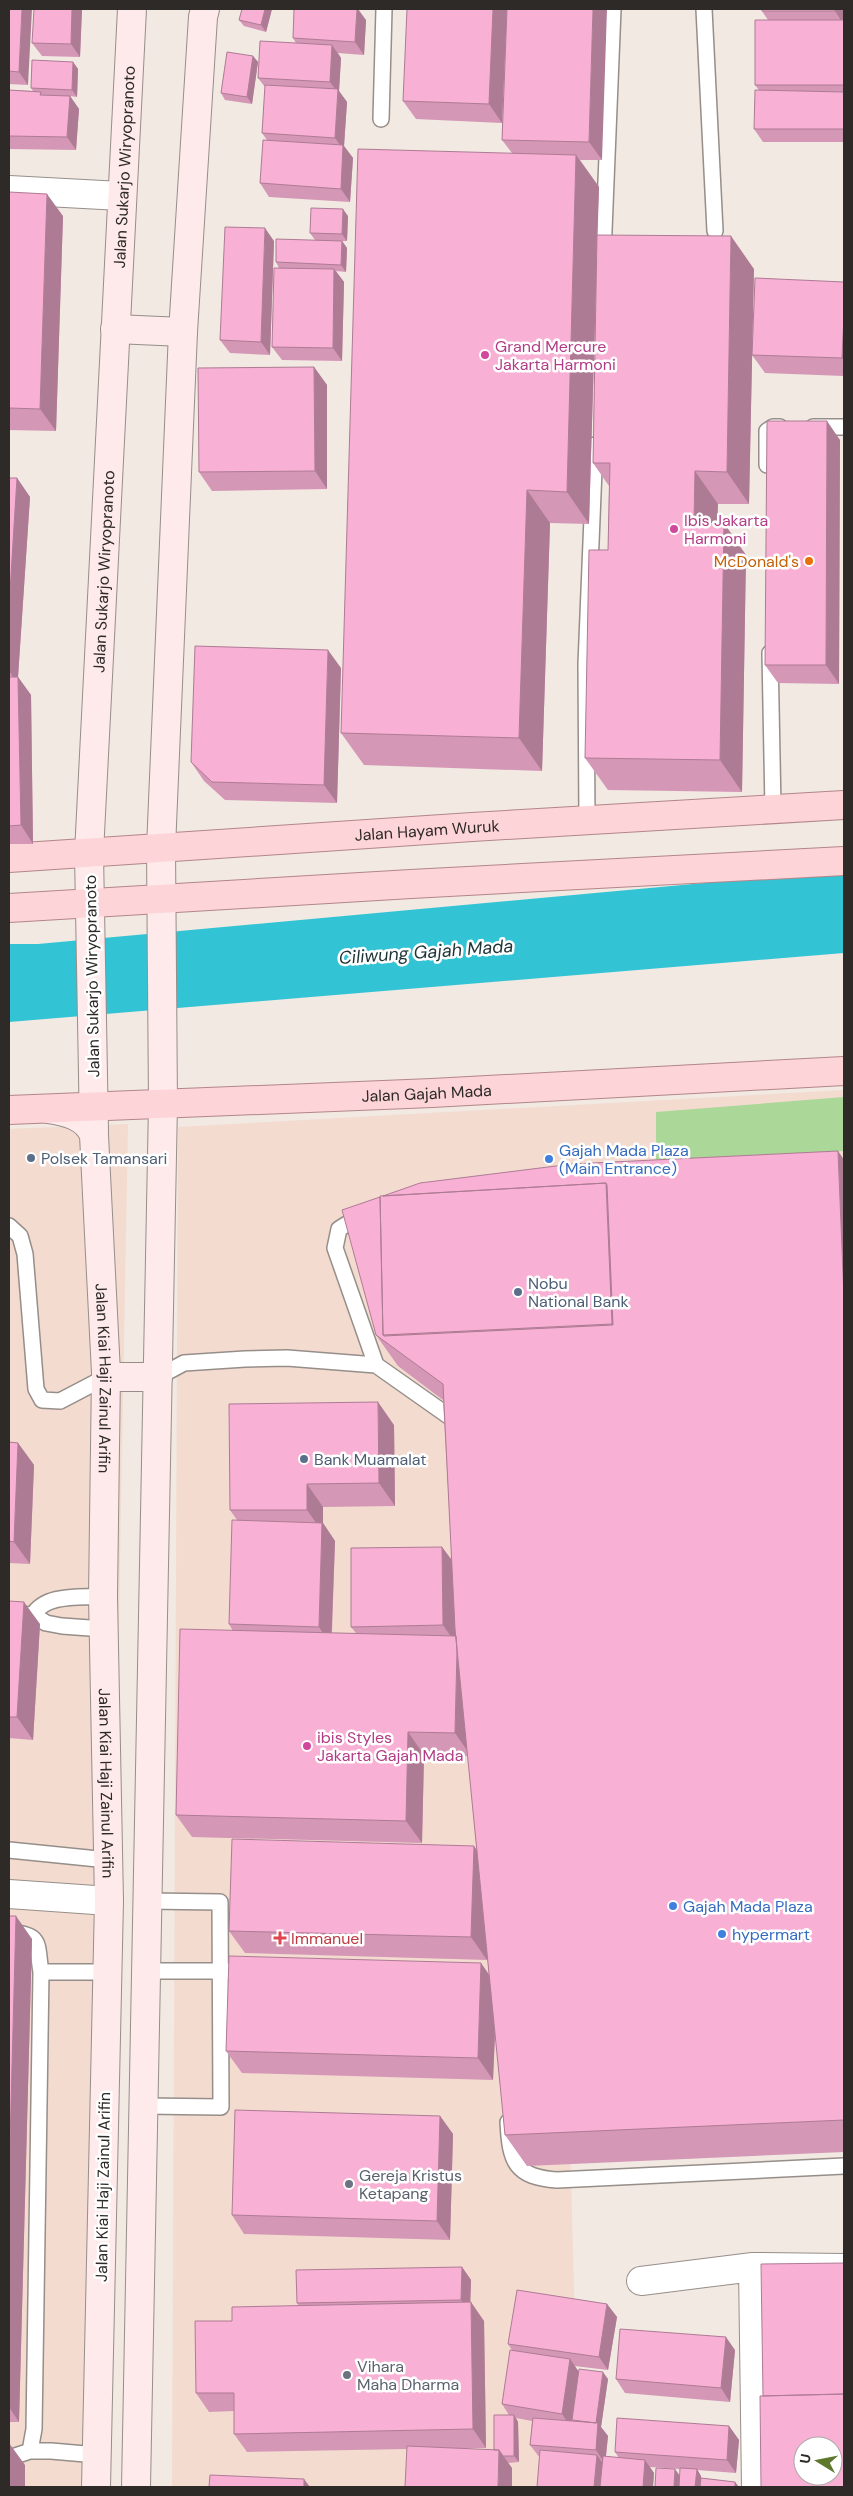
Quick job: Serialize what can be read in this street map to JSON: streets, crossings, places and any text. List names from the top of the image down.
{
  "streets": {
    "main road": [
      "Jalan Sukarjo Wiryopranoto",
      "Jalan Hayam Wuruk",
      "Jalan Gajah Mada",
      "Jalan Kiai Haji Zainul Arifin"
    ]
  },
  "crossings": [
    ["Jalan Sukarjo Wiryopranoto", "Jalan Hayam Wuruk"],
    ["Jalan Sukarjo Wiryopranoto", "Jalan Gajah Mada"],
    ["Jalan Sukarjo Wiryopranoto", "Jalan Kiai Haji Zainul Arifin"]
  ],
  "water": ["Ciliwung Gajah Mada"],
  "places": {
    "other": [
      "Grand Mercure Jakarta Harmoni",
      "Ibis Jakarta Harmoni",
      "McDonald's",
      "Polsek Tamansari",
      "Gajah Mada Plaza (Main Entrance)",
      "Nobu National Bank",
      "Bank Muamalat",
      "ibis Styles Jakarta Gajah Mada",
      "Gajah Mada Plaza",
      "hypermart",
      "Gereja Kristus Ketapang",
      "Vihara Maha Dharma"
    ],
    "health": ["Immanuel"]
  },
  "north": "left"
}
